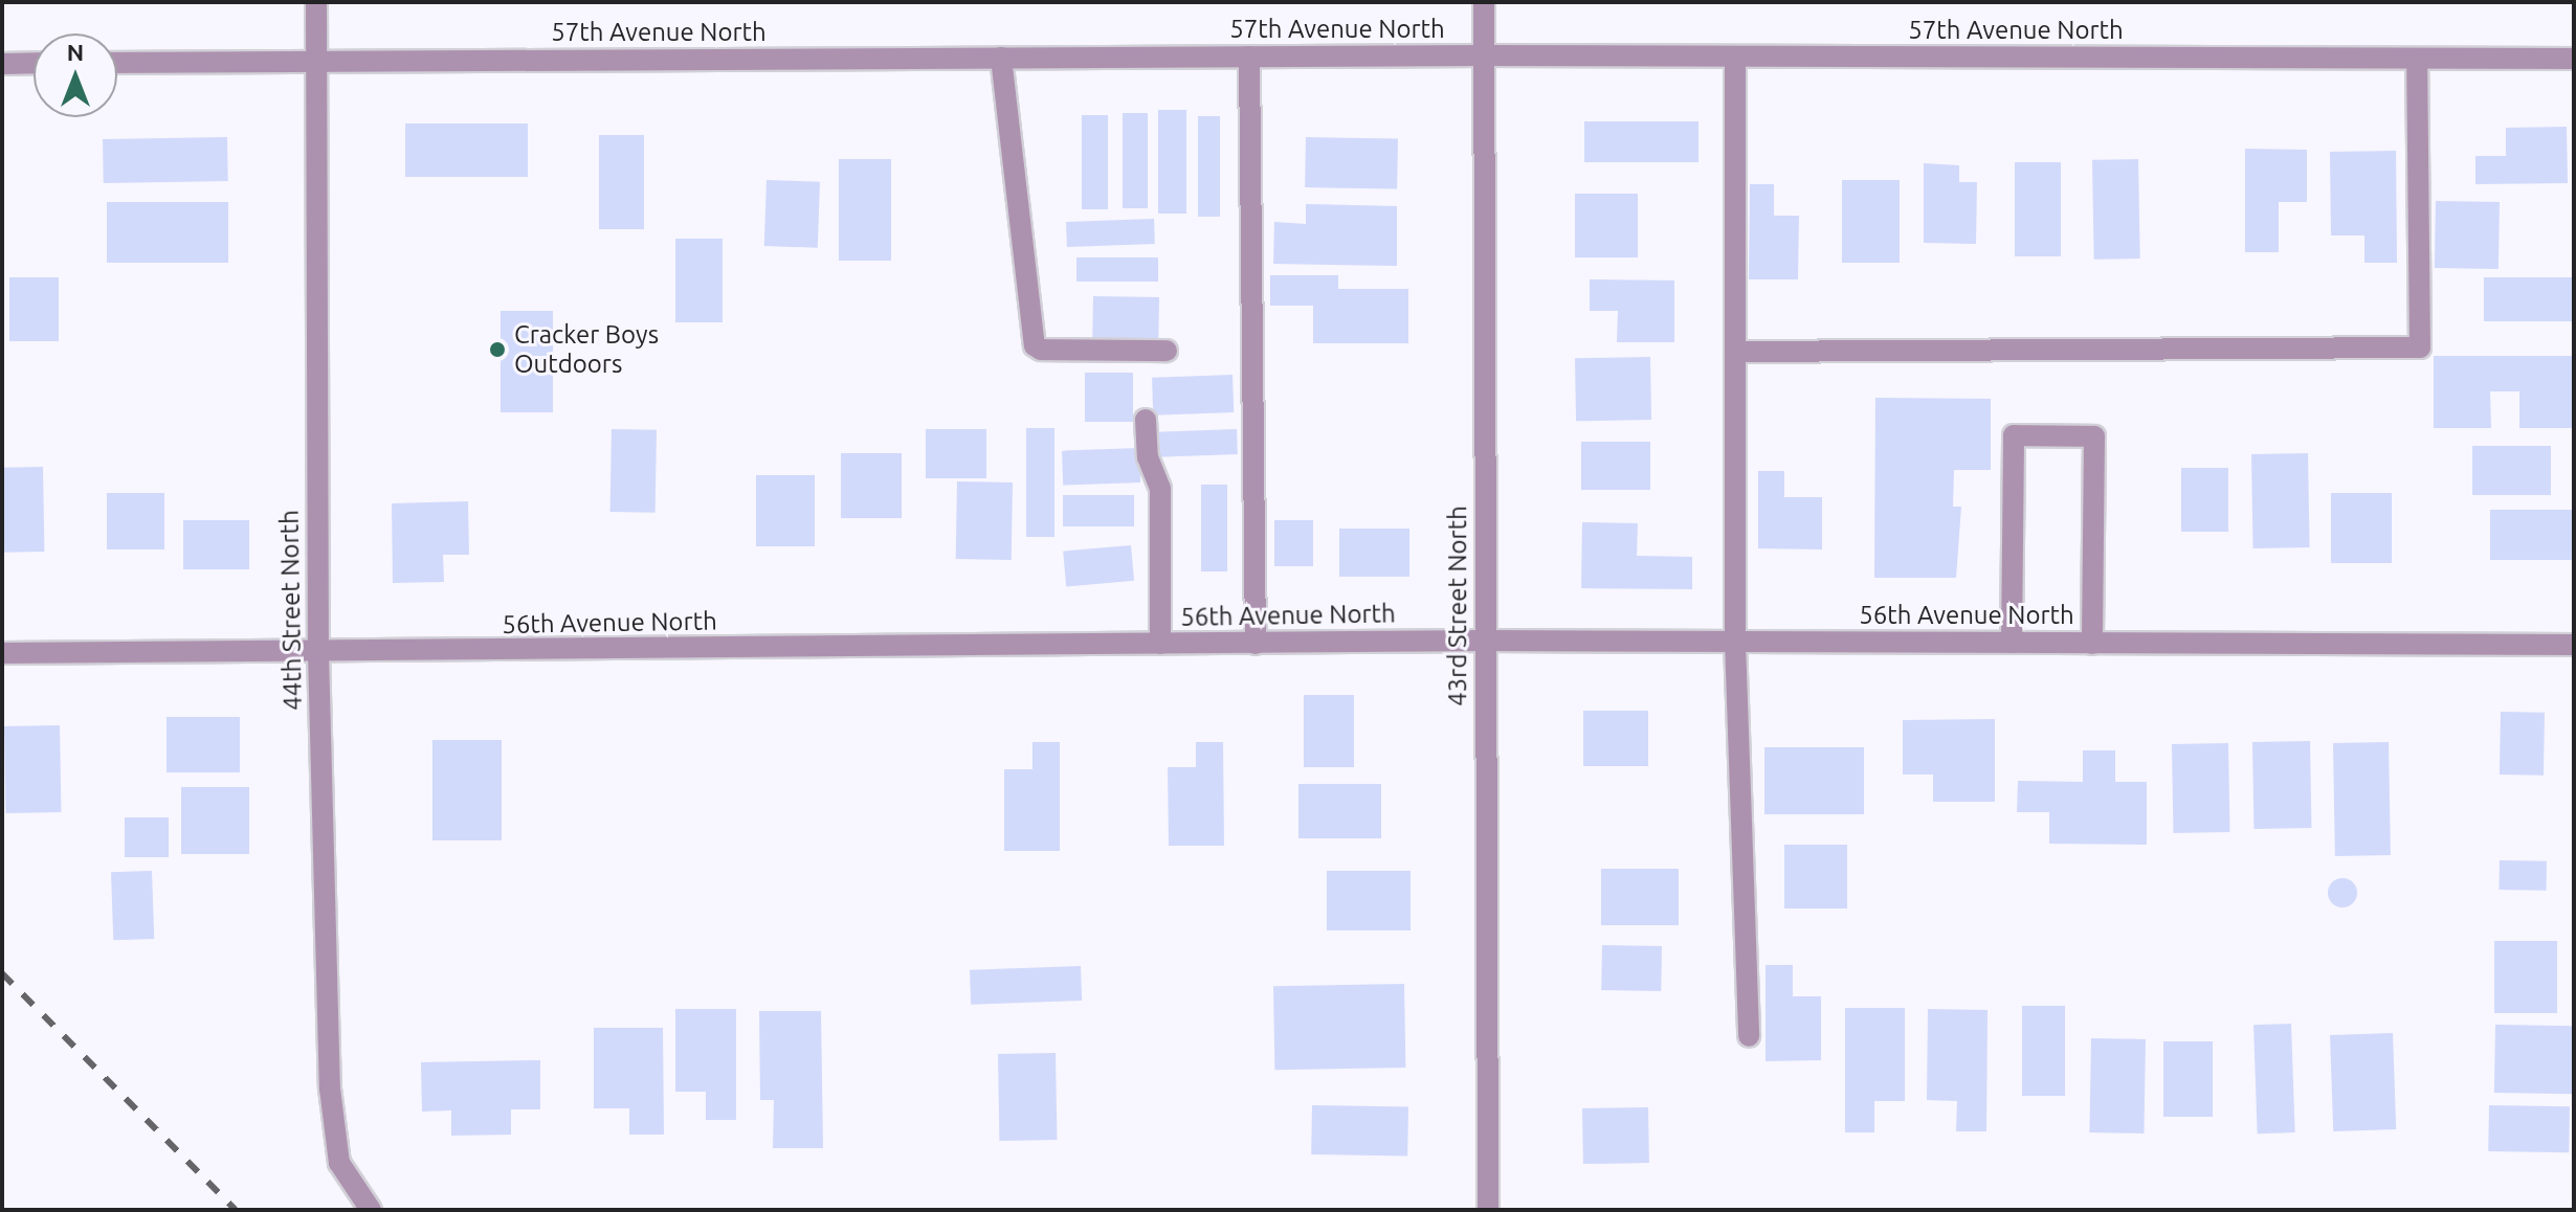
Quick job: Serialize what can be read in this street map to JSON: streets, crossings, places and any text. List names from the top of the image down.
{
  "streets": {
    "street": [
      "57th Avenue North",
      "43rd Street North",
      "44th Street North",
      "56th Avenue North"
    ]
  },
  "crossings": [
    ["57th Avenue North", "43rd Street North"],
    ["57th Avenue North", "44th Street North"],
    ["43rd Street North", "56th Avenue North"],
    ["44th Street North", "56th Avenue North"]
  ],
  "places": ["Cracker Boys Outdoors"],
  "north": "top"
}
